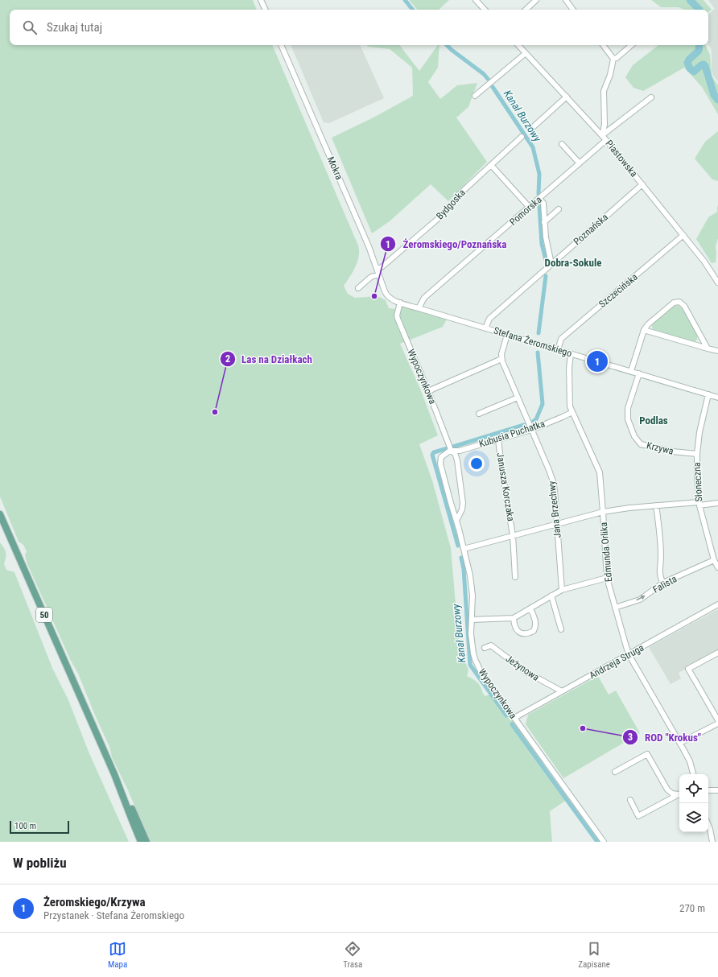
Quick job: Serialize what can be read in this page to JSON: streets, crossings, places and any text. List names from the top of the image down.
{
  "streets": {
    "main road": ["50"],
    "street": [
      "Piastowska",
      "Mokra",
      "Bydgoska",
      "Pomorska",
      "Poznańska",
      "Szczecińska",
      "Stefana Żeromskiego",
      "Wypoczynkowa",
      "Kubusia Puchatka",
      "Krzywa",
      "Słoneczna",
      "Janusza Korczaka",
      "Jana Brzechwy",
      "Edmunda Orlika",
      "Falista",
      "Andrzeja Struga",
      "Jeżynowa"
    ]
  },
  "crossings": [
    ["Piastowska", "Pomorska"],
    ["Piastowska", "Poznańska"],
    ["Piastowska", "Szczecińska"],
    ["Mokra", "Bydgoska"],
    ["Mokra", "Stefana Żeromskiego"],
    ["Pomorska", "Stefana Żeromskiego"],
    ["Poznańska", "Stefana Żeromskiego"],
    ["Szczecińska", "Stefana Żeromskiego"],
    ["Stefana Żeromskiego", "Wypoczynkowa"],
    ["Stefana Żeromskiego", "Krzywa"],
    ["Stefana Żeromskiego", "Słoneczna"],
    ["Stefana Żeromskiego", "Edmunda Orlika"],
    ["Wypoczynkowa", "Kubusia Puchatka"],
    ["Wypoczynkowa", "Andrzeja Struga"],
    ["Kubusia Puchatka", "Janusza Korczaka"],
    ["Kubusia Puchatka", "Jana Brzechwy"],
    ["Kubusia Puchatka", "Edmunda Orlika"],
    ["Krzywa", "Słoneczna"],
    ["Słoneczna", "Falista"],
    ["Edmunda Orlika", "Falista"],
    ["Edmunda Orlika", "Andrzeja Struga"],
    ["Andrzeja Struga", "Jeżynowa"]
  ],
  "one_way": ["Falista"],
  "districts": ["Dobra-Sokule", "Podlas"],
  "water": ["Kanał Burzowy"],
  "places": ["Żeromskiego/Poznańska", "Las na Działkach", "ROD \"Krokus\""],
  "scale_bar": "100 m",
  "page": {
    "search": "Szukaj tutaj",
    "pins": "1",
    "scale": "100 m",
    "heading": "W pobliżu",
    "list": [
      {
        "mark": "1",
        "name": "Żeromskiego/Krzywa",
        "note": "Przystanek · Stefana Żeromskiego",
        "value": "270 m"
      }
    ],
    "nav": ["Mapa", "Trasa", "Zapisane"]
  }
}
